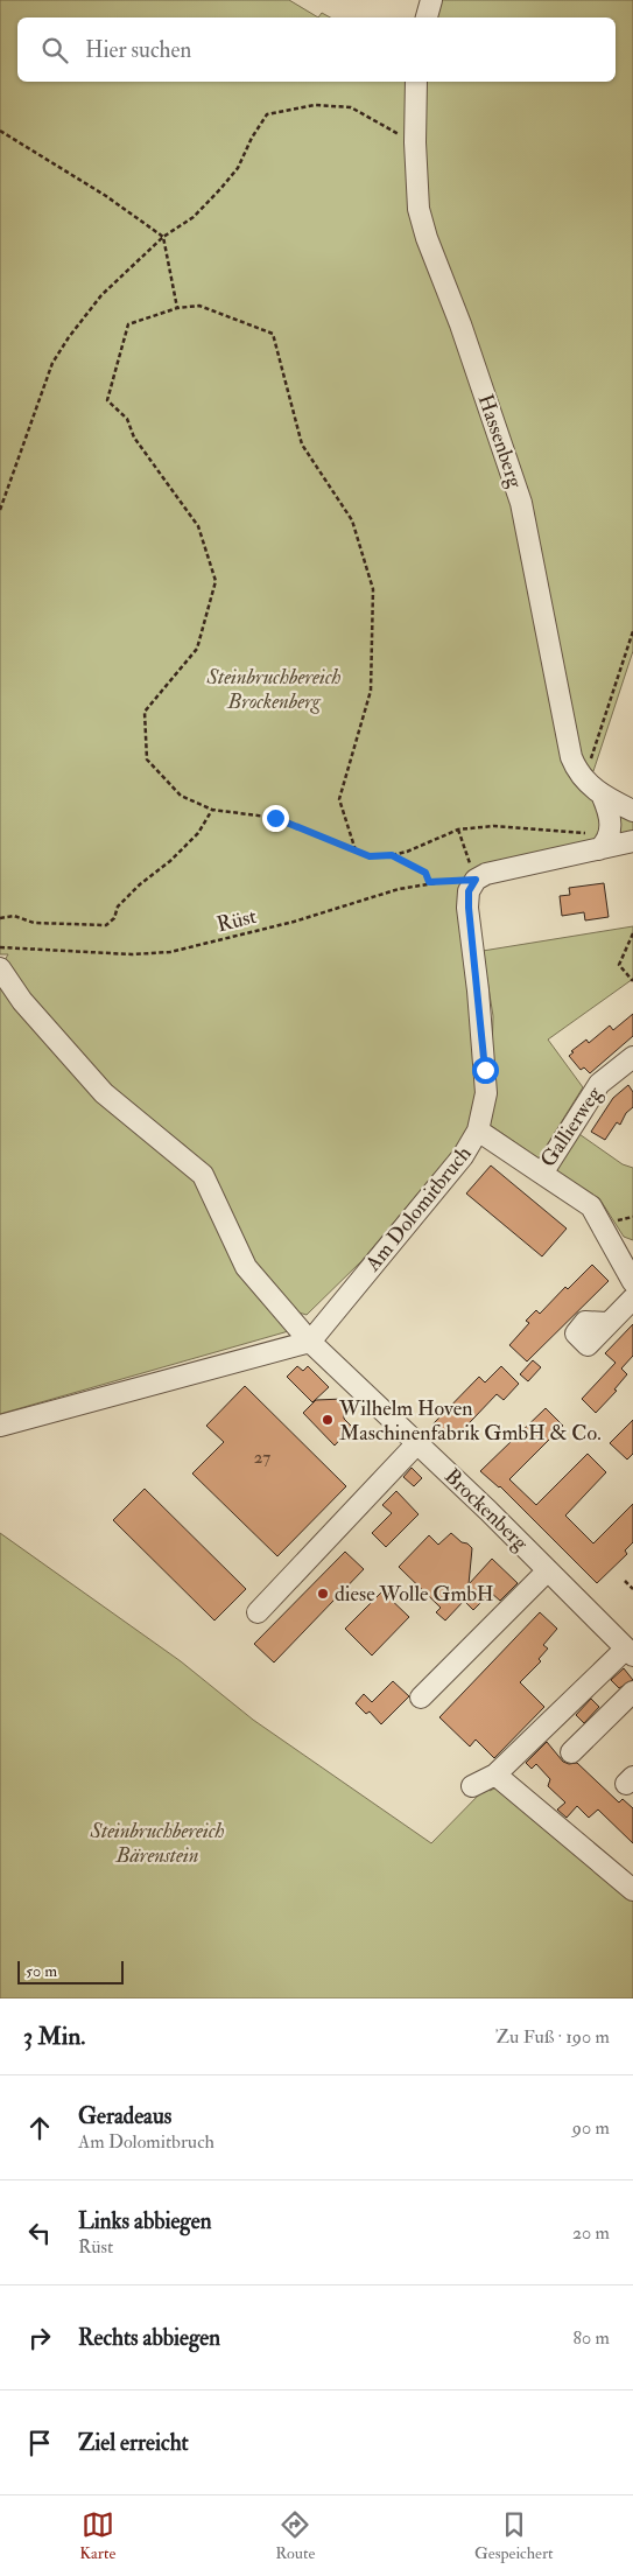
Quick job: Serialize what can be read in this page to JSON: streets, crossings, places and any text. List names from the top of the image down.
{
  "streets": {
    "street": [
      "Hassenberg",
      "Gallierweg",
      "Am Dolomitbruch",
      "Brockenberg"
    ],
    "path": ["Rüst"]
  },
  "crossings": [
    ["Rüst", "Am Dolomitbruch"],
    ["Gallierweg", "Am Dolomitbruch"],
    ["Am Dolomitbruch", "Brockenberg"]
  ],
  "parks": ["Steinbruchbereich Brockenberg", "Steinbruchbereich Bärenstein"],
  "places": ["Wilhelm Hoven Maschinenfabrik GmbH & Co.", "diese Wolle GmbH"],
  "house_numbers": ["27"],
  "scale_bar": "50 m",
  "page": {
    "search": "Hier suchen",
    "scale": "50 m",
    "heading": ["3 Min.", "Zu Fuß · 190 m"],
    "list": [
      ["Geradeaus", "Am Dolomitbruch", "90 m"],
      ["Links abbiegen", "Rüst", "20 m"],
      ["Rechts abbiegen", "80 m"],
      "Ziel erreicht"
    ],
    "nav": ["Karte", "Route", "Gespeichert"]
  }
}
